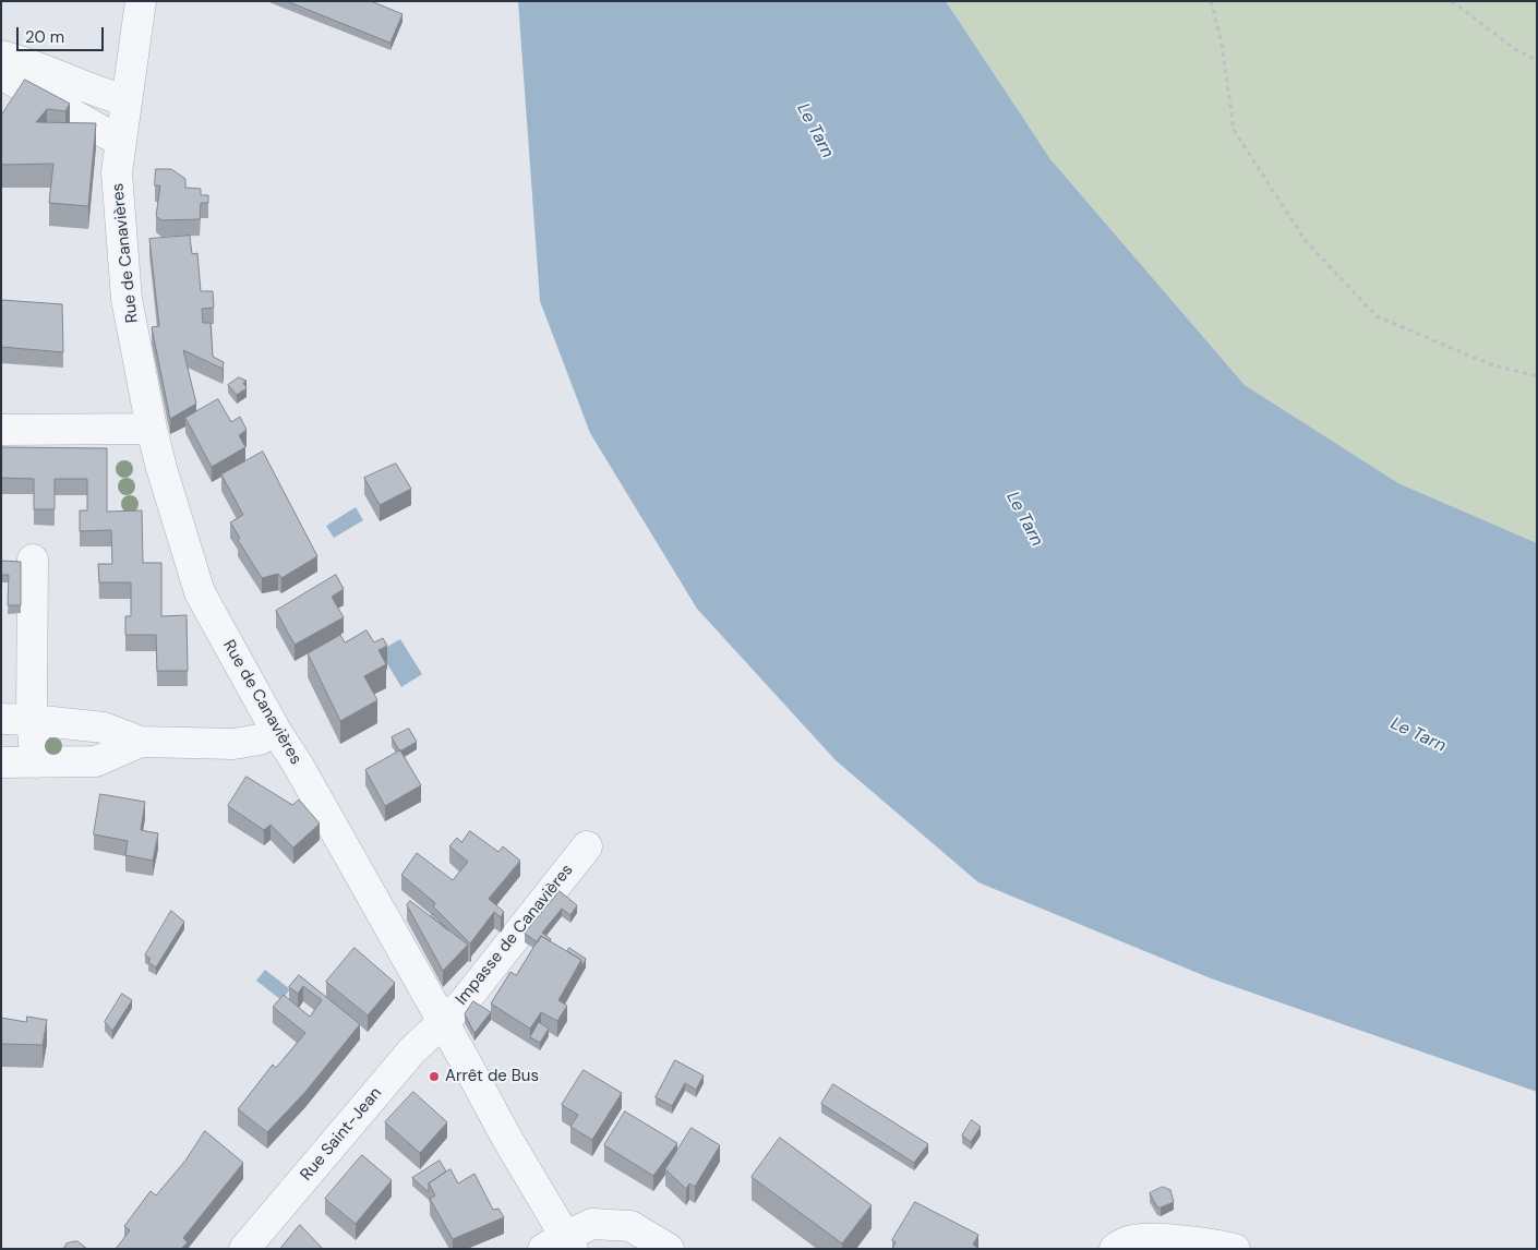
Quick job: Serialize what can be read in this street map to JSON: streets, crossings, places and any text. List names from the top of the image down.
{
  "streets": {
    "street": ["Rue de Canavières", "Impasse de Canavières", "Rue Saint-Jean"]
  },
  "crossings": [
    ["Rue de Canavières", "Impasse de Canavières"],
    ["Rue de Canavières", "Rue Saint-Jean"],
    ["Impasse de Canavières", "Rue Saint-Jean"]
  ],
  "water": ["Le Tarn"],
  "places": ["Arrêt de Bus"],
  "scale_bar": "20 m"
}
